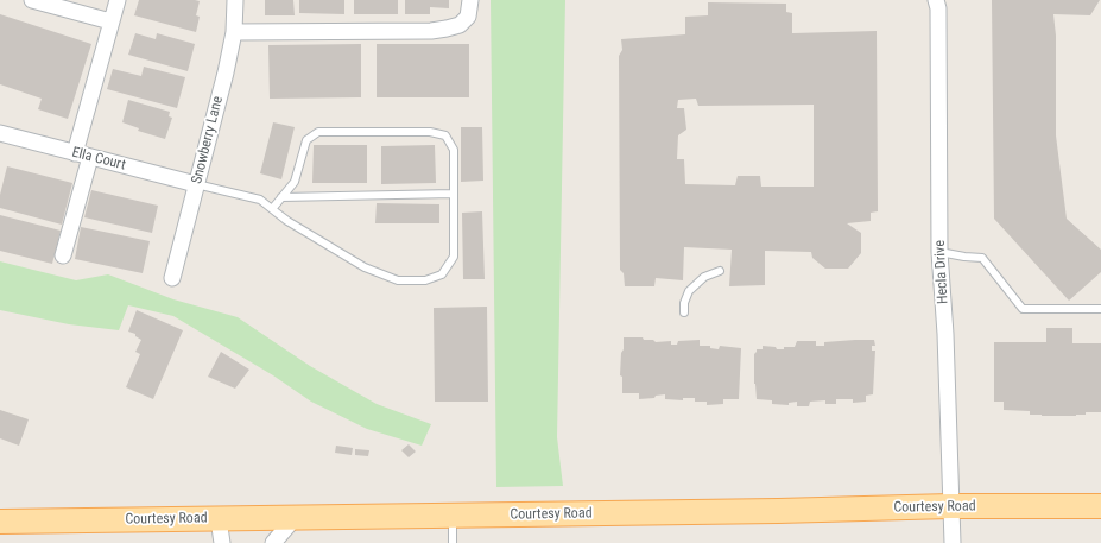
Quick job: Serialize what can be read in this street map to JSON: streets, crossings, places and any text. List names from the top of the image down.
{
  "streets": {
    "main road": ["Courtesy Road"],
    "street": ["Snowberry Lane", "Ella Court", "Hecla Drive"]
  },
  "crossings": [
    ["Snowberry Lane", "Ella Court"],
    ["Hecla Drive", "Courtesy Road"]
  ]
}
